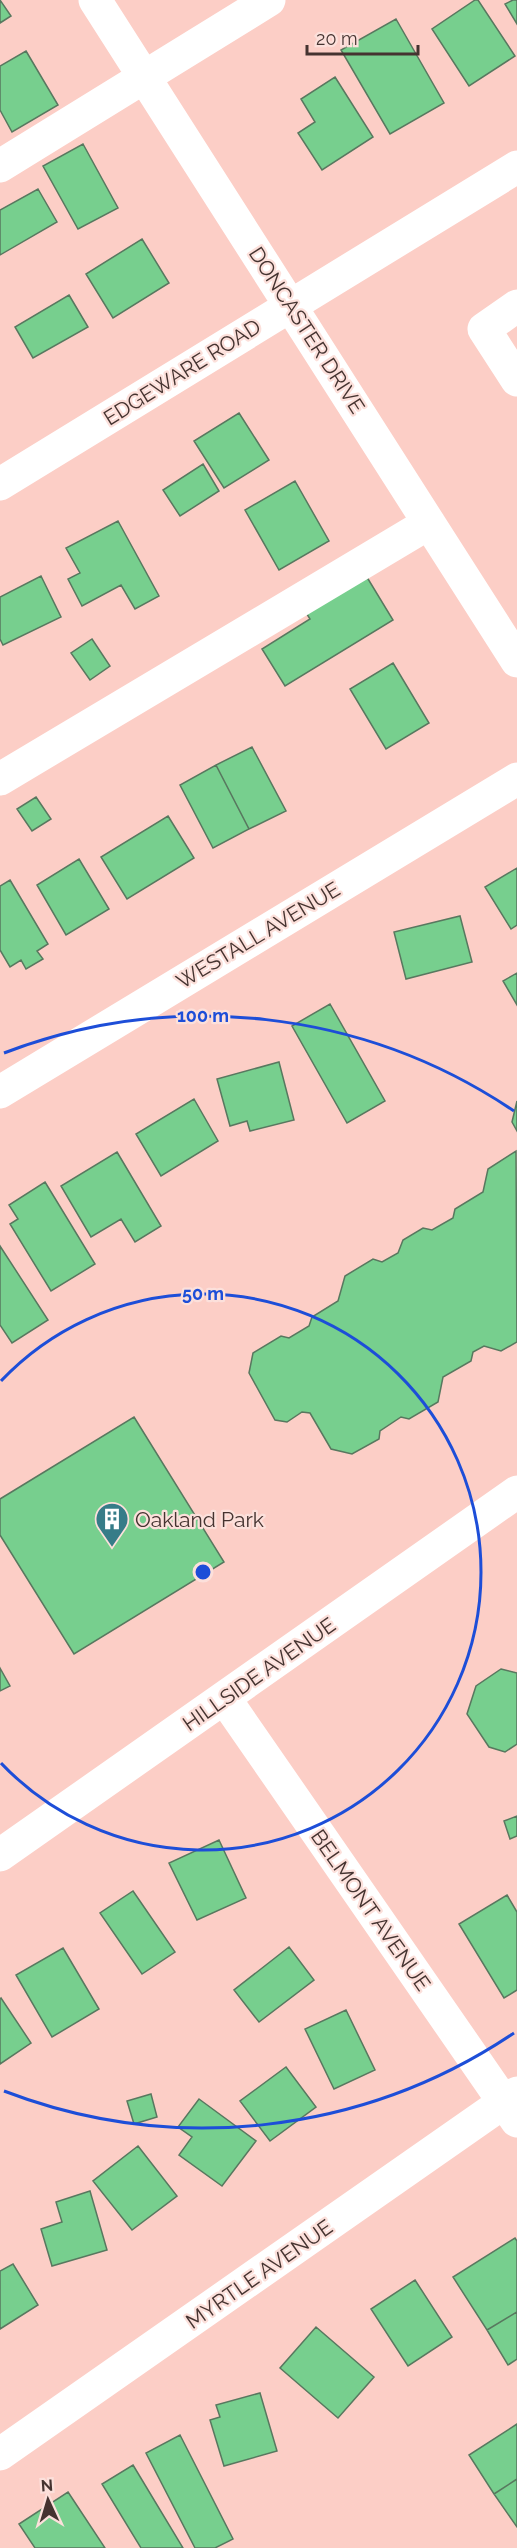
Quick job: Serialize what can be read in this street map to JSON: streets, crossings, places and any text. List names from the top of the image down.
{
  "streets": {
    "street": [
      "DONCASTER DRIVE",
      "EDGEWARE ROAD",
      "WESTALL AVENUE",
      "HILLSIDE AVENUE",
      "BELMONT AVENUE",
      "MYRTLE AVENUE"
    ]
  },
  "crossings": [
    ["DONCASTER DRIVE", "EDGEWARE ROAD"],
    ["HILLSIDE AVENUE", "BELMONT AVENUE"],
    ["BELMONT AVENUE", "MYRTLE AVENUE"]
  ],
  "places": {
    "building": ["Oakland Park"]
  },
  "scale_bar": "20 m",
  "north": "top",
  "rings": ["100 m", "50 m"]
}
